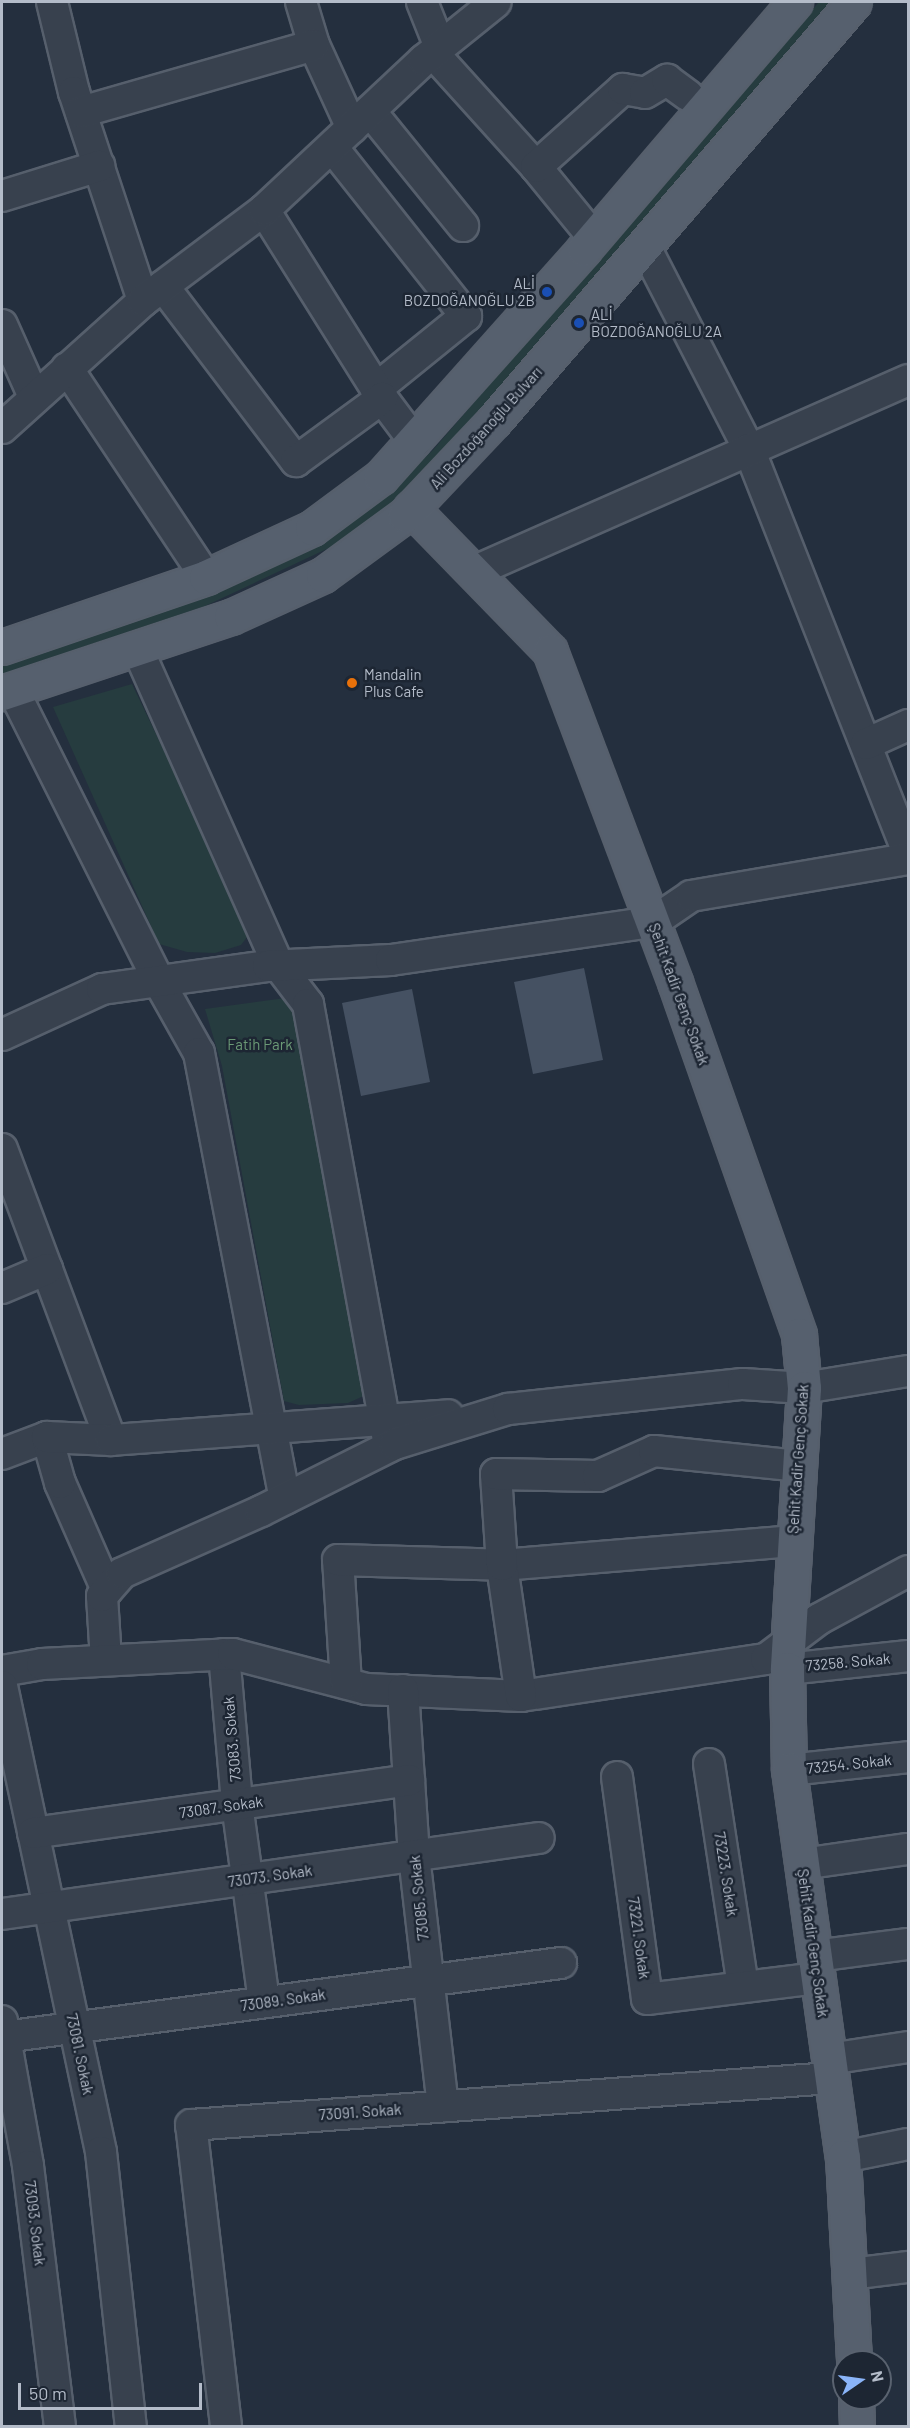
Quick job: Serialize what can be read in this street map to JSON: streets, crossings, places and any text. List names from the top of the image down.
{
  "streets": {
    "main road": ["Ali Bozdoğanoğlu Bulvarı", "Şehit Kadir Genç Sokak"],
    "street": [
      "73258. Sokak",
      "73083. Sokak",
      "73254. Sokak",
      "73087. Sokak",
      "73223. Sokak",
      "73073. Sokak",
      "73085. Sokak",
      "73221. Sokak",
      "73089. Sokak",
      "73081. Sokak",
      "73091. Sokak",
      "73093. Sokak"
    ]
  },
  "crossings": [
    ["Ali Bozdoğanoğlu Bulvarı", "Şehit Kadir Genç Sokak"],
    ["Şehit Kadir Genç Sokak", "73258. Sokak"],
    ["Şehit Kadir Genç Sokak", "73254. Sokak"],
    ["Şehit Kadir Genç Sokak", "73221. Sokak"],
    ["Şehit Kadir Genç Sokak", "73091. Sokak"],
    ["73083. Sokak", "73087. Sokak"],
    ["73083. Sokak", "73073. Sokak"],
    ["73083. Sokak", "73089. Sokak"],
    ["73087. Sokak", "73085. Sokak"],
    ["73087. Sokak", "73081. Sokak"],
    ["73223. Sokak", "73221. Sokak"],
    ["73073. Sokak", "73085. Sokak"],
    ["73073. Sokak", "73081. Sokak"],
    ["73085. Sokak", "73089. Sokak"],
    ["73085. Sokak", "73091. Sokak"],
    ["73089. Sokak", "73081. Sokak"],
    ["73089. Sokak", "73093. Sokak"]
  ],
  "parks": ["Fatih Park"],
  "places": ["ALİ BOZDOĞANOĞLU 2B", "ALİ BOZDOĞANOĞLU 2A", "Mandalin Plus Cafe"],
  "scale_bar": "50 m",
  "north": "right"
}
